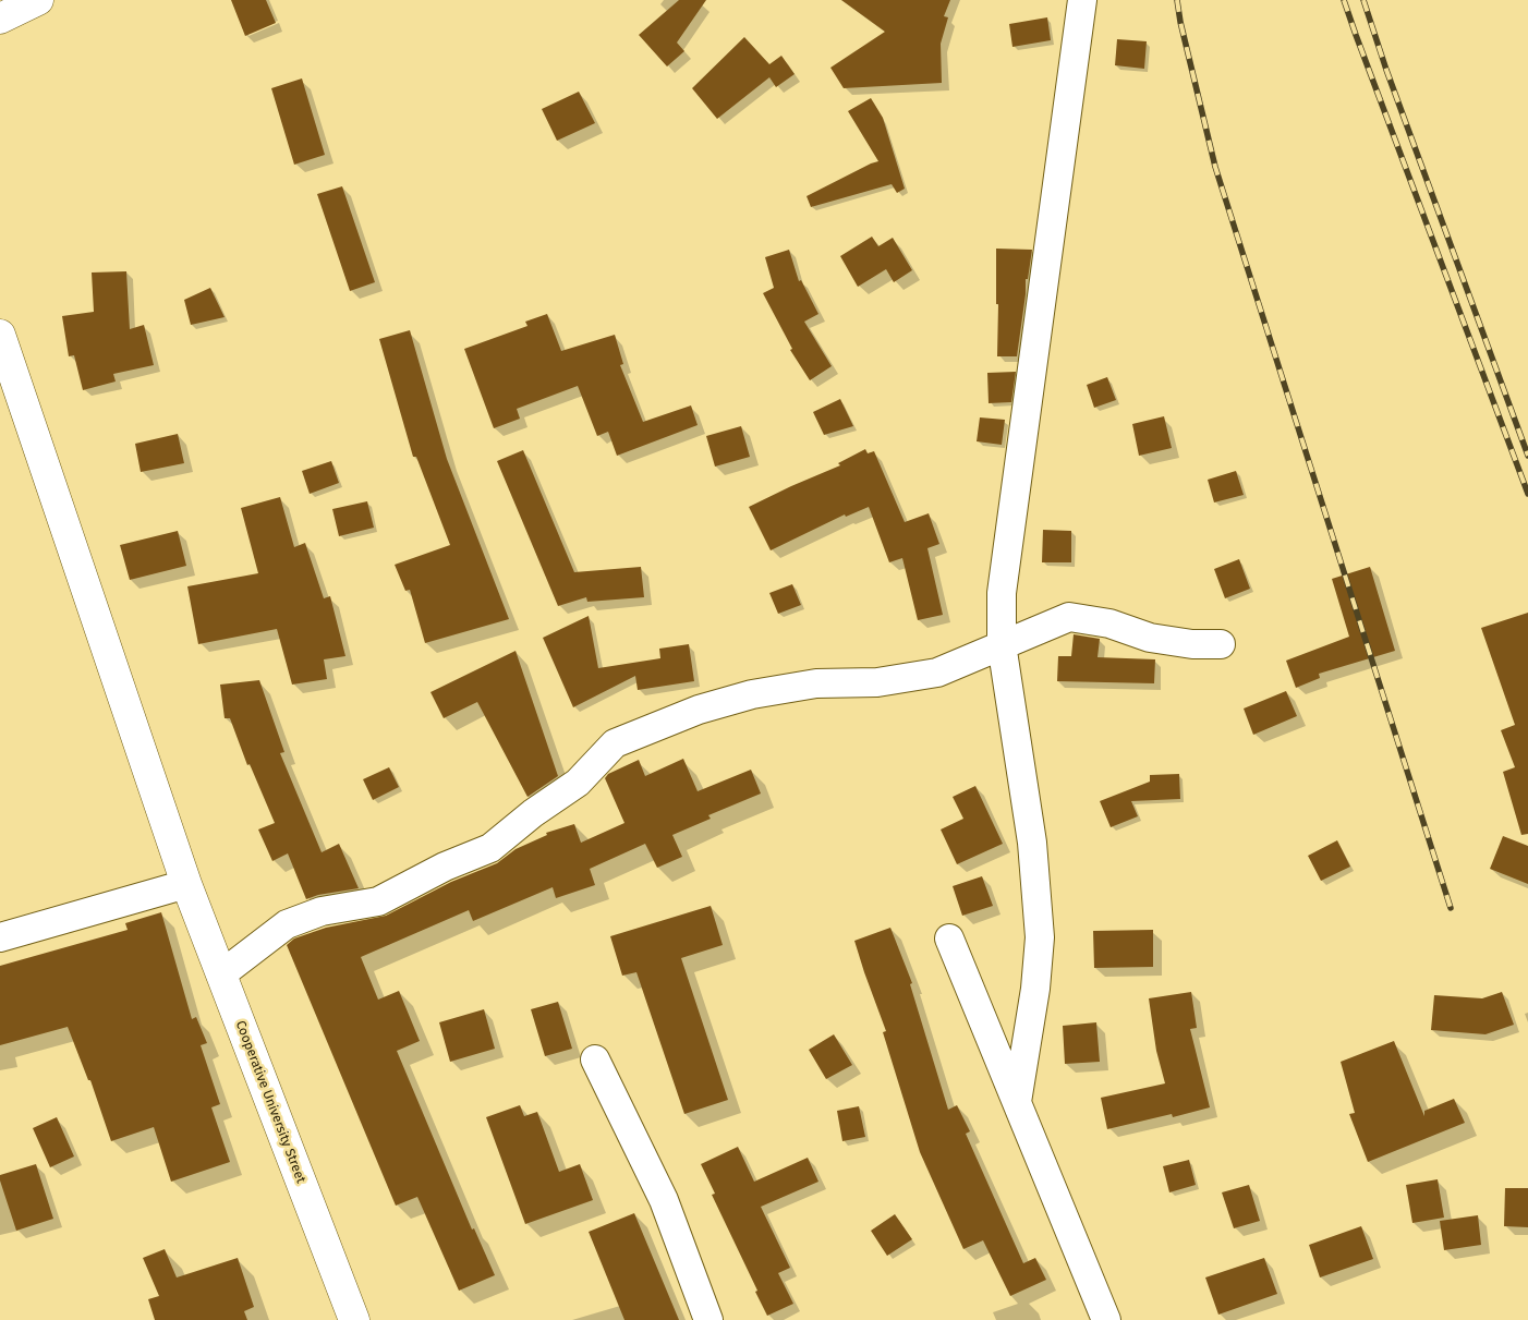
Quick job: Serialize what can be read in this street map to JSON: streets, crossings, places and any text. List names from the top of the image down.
{
  "streets": {
    "street": ["Cooperative University Street"]
  }
}
